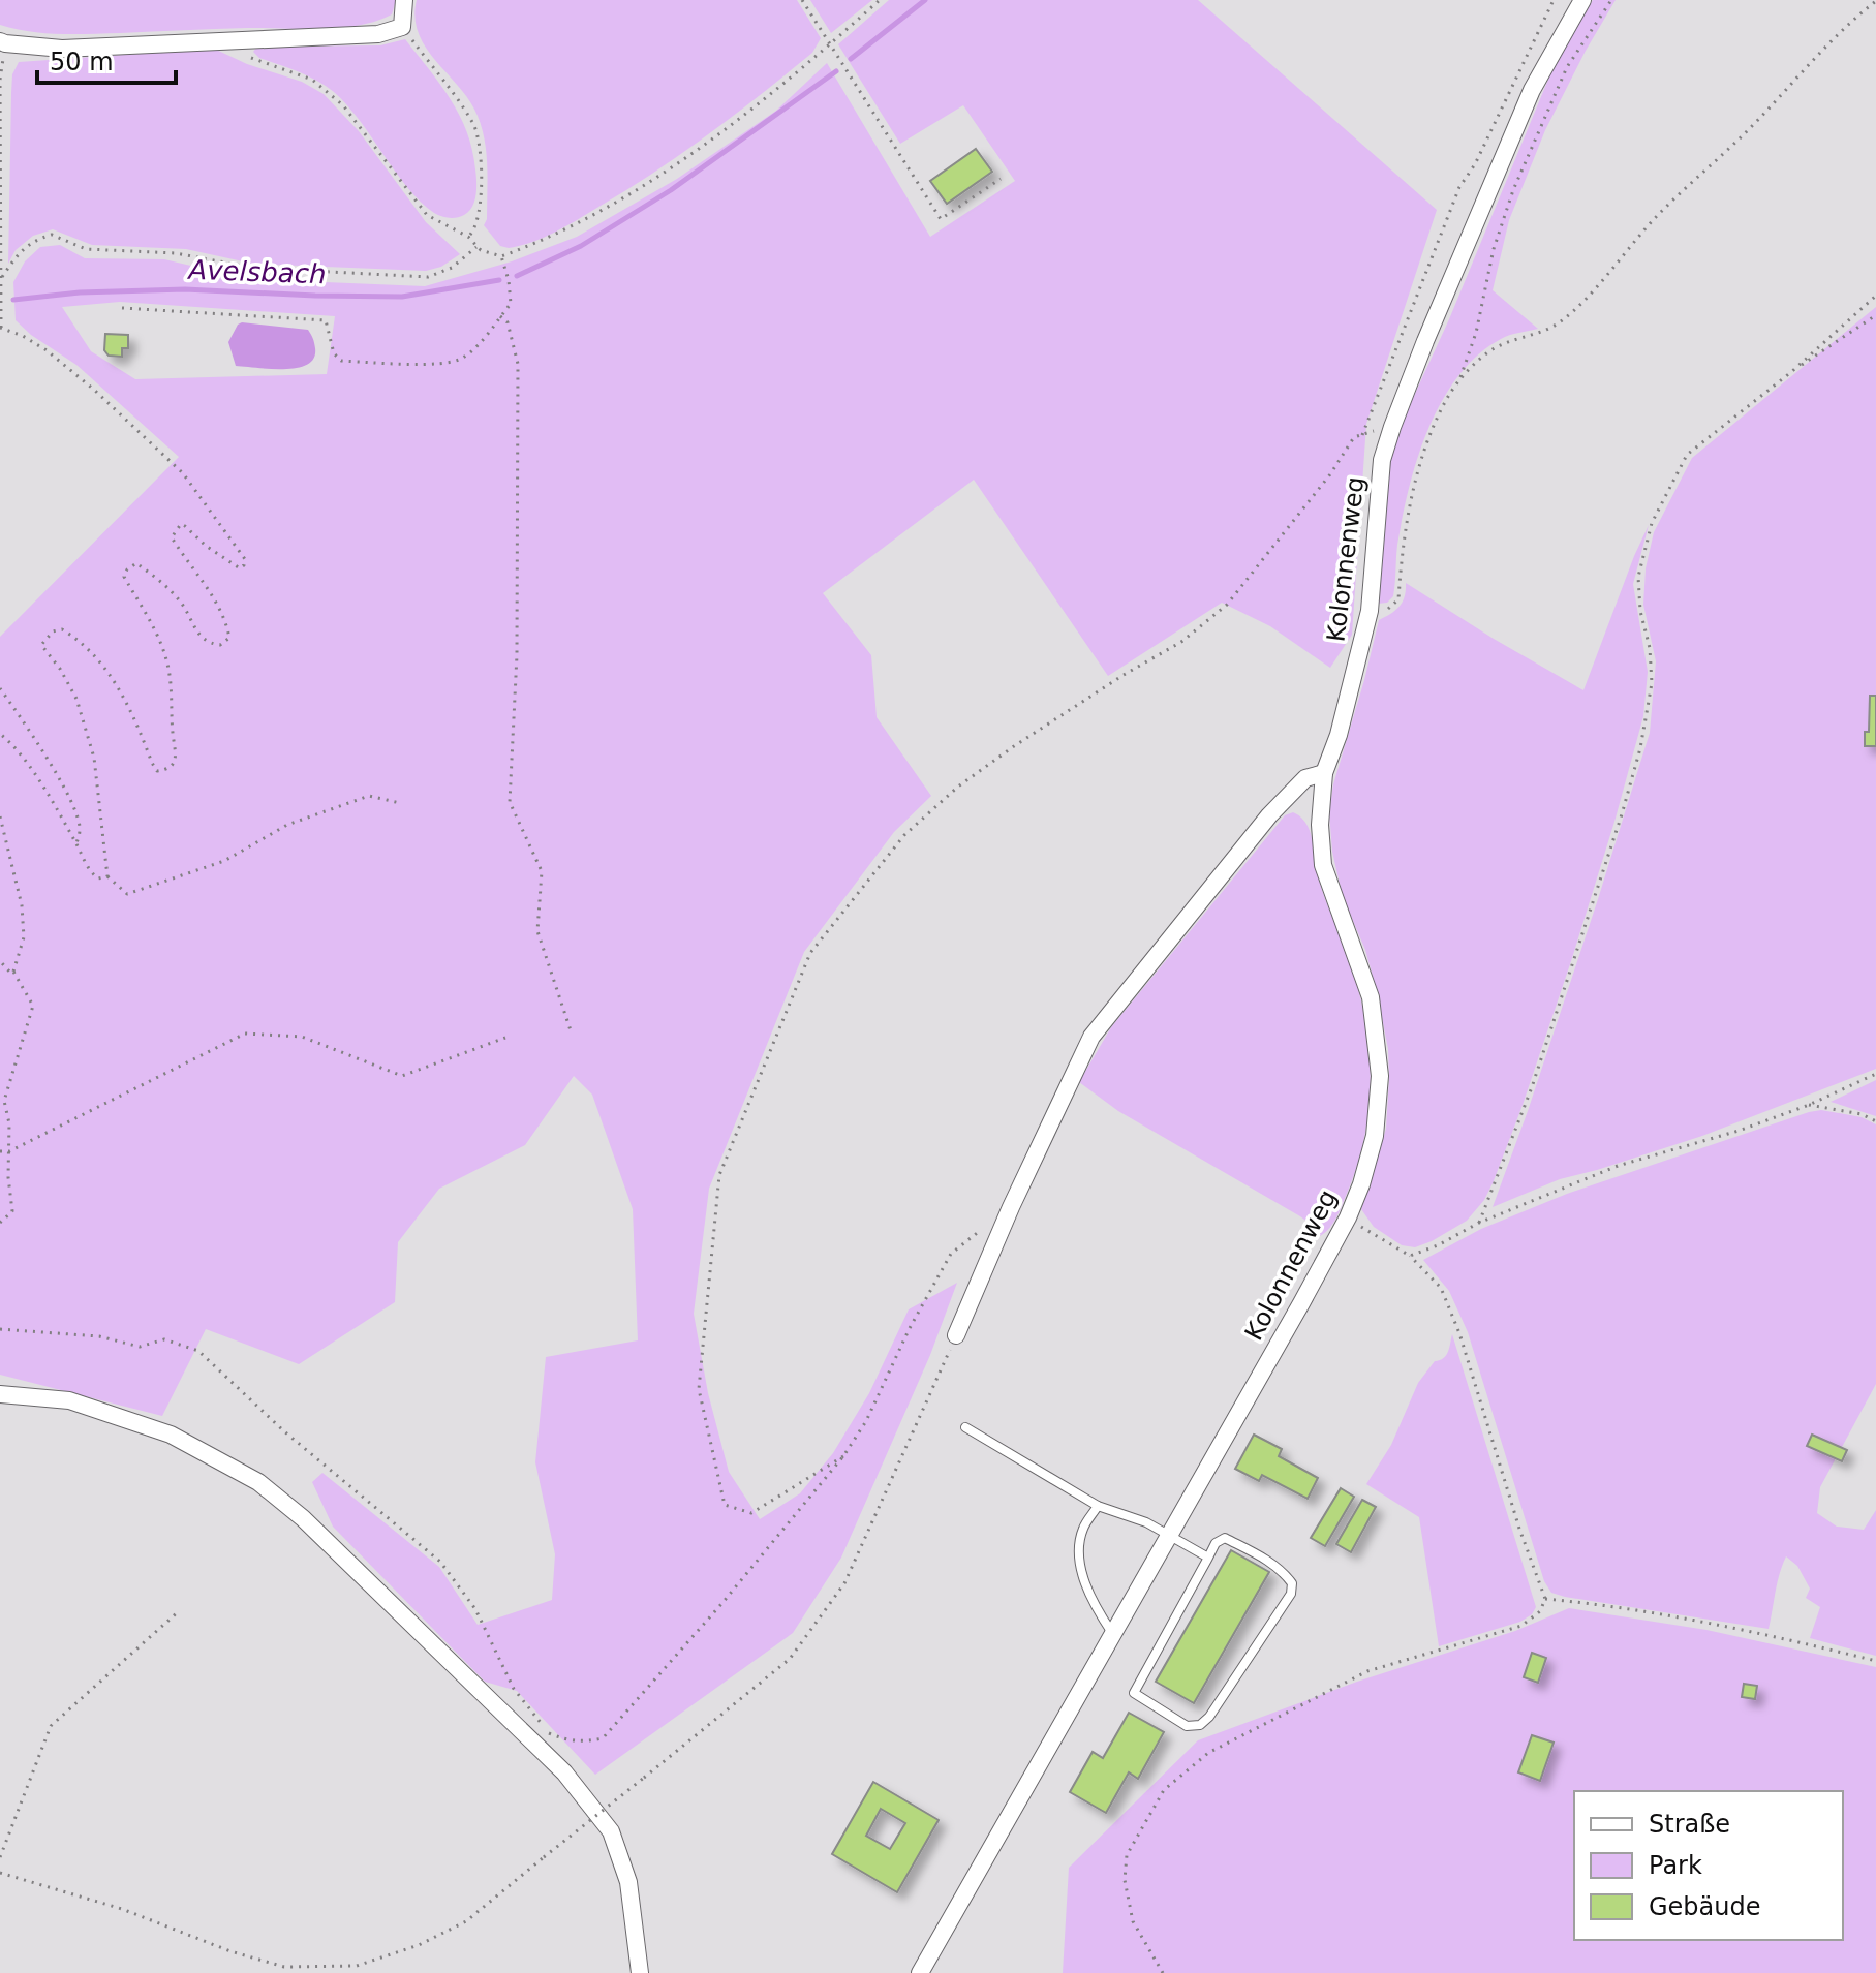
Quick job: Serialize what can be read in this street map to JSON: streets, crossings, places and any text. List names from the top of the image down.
{
  "streets": {
    "street": ["Kolonnenweg"]
  },
  "water": ["Avelsbach"],
  "legend": ["Straße", "Park", "Gebäude"],
  "scale_bar": "50 m"
}
